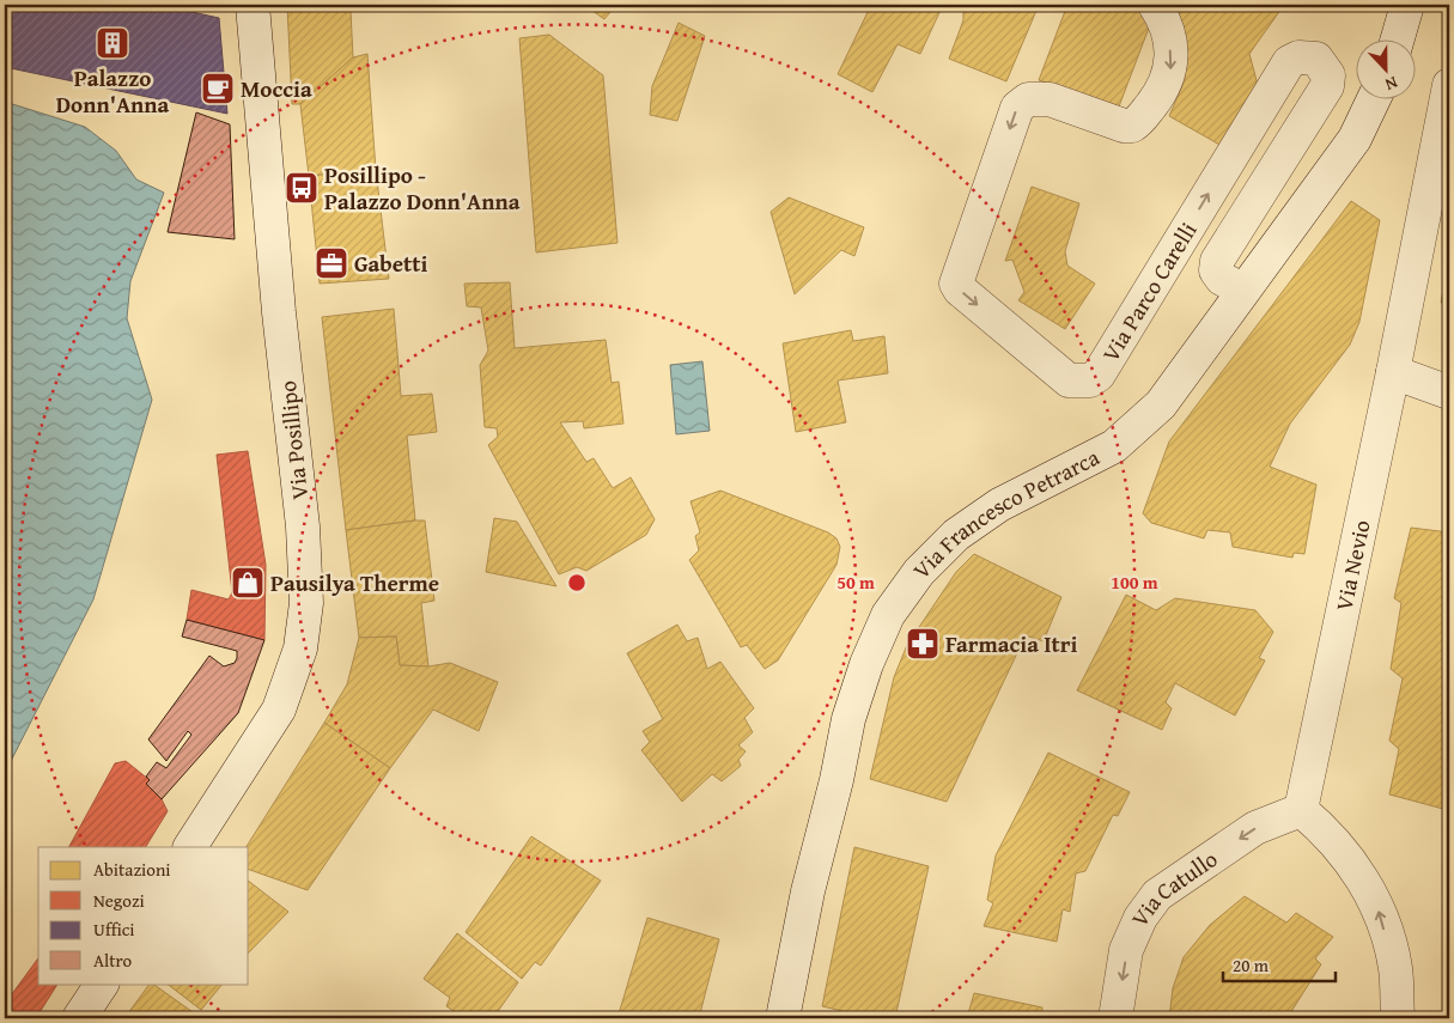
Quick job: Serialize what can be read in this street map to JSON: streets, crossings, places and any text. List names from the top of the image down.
{
  "streets": {
    "street": [
      "Via Parco Carelli",
      "Via Posillipo",
      "Via Francesco Petrarca",
      "Via Nevio",
      "Via Catullo"
    ]
  },
  "crossings": [
    ["Via Parco Carelli", "Via Francesco Petrarca"],
    ["Via Nevio", "Via Catullo"]
  ],
  "one_way": ["Via Catullo"],
  "places": {
    "building": ["Palazzo Donn'Anna"],
    "cafe": ["Moccia"],
    "bus stop": ["Posillipo - Palazzo Donn'Anna"],
    "office": ["Gabetti"],
    "shop": ["Pausilya Therme"],
    "pharmacy": ["Farmacia Itri"]
  },
  "legend": [
    "Abitazioni",
    "Negozi",
    "Uffici",
    "Altro"
  ],
  "scale_bar": "20 m",
  "north": "bottom",
  "rings": ["50 m", "100 m"]
}
